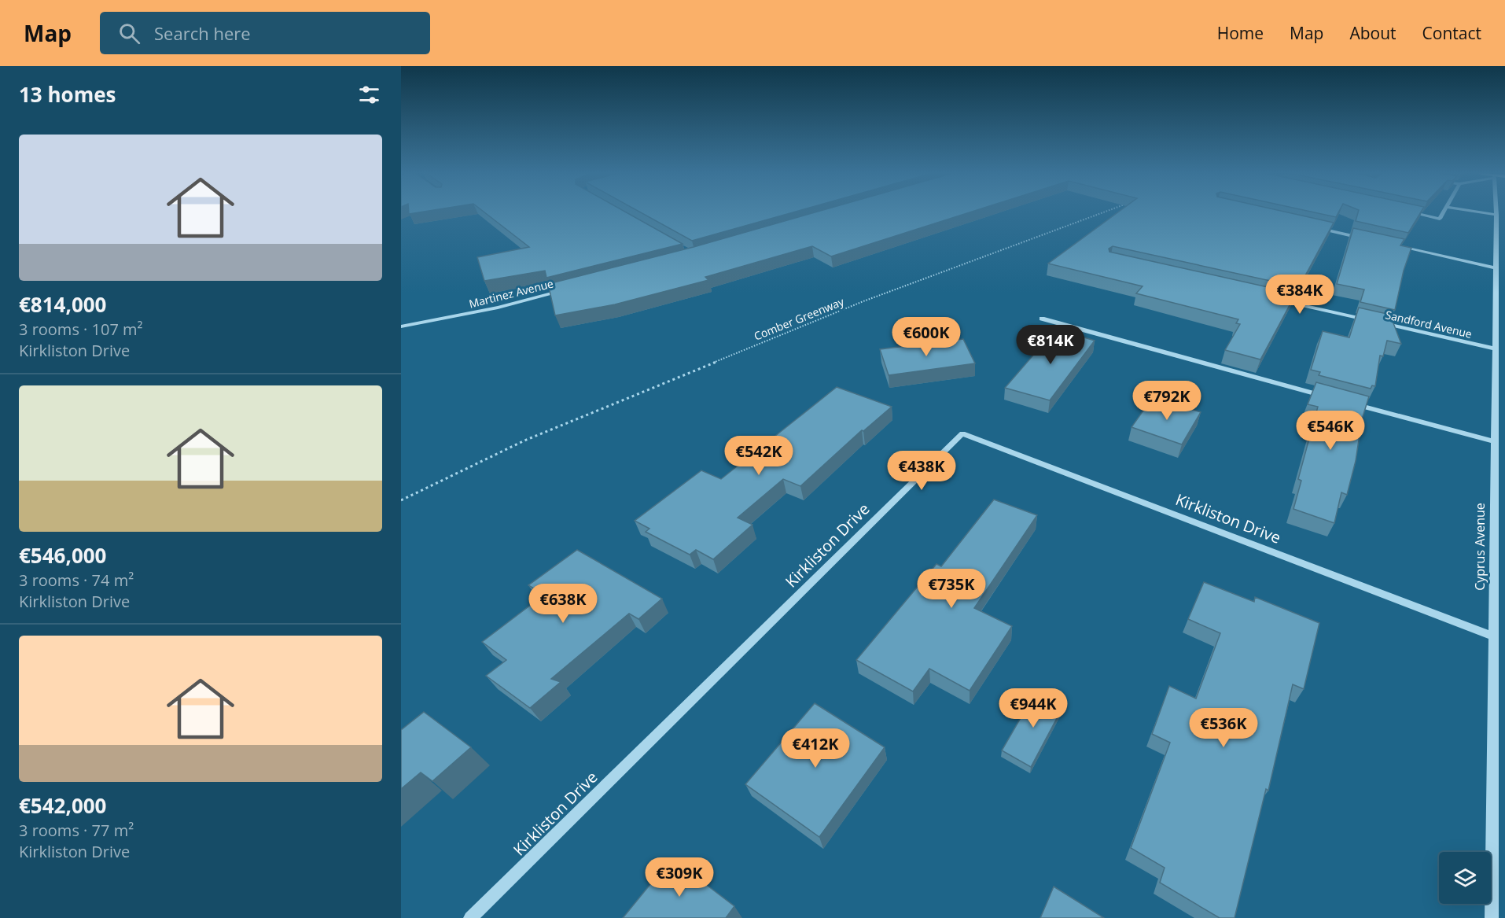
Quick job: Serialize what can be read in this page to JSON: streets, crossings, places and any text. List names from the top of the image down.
{
  "streets": {
    "street": [
      "Martinez Avenue",
      "Sandford Avenue",
      "Kirkliston Drive",
      "Cyprus Avenue"
    ],
    "path": ["Comber Greenway"]
  },
  "crossings": [
    ["Sandford Avenue", "Cyprus Avenue"],
    ["Kirkliston Drive", "Cyprus Avenue"]
  ],
  "page": {
    "header": "Map",
    "search": "Search here",
    "nav": [
      "Home",
      "Map",
      "About",
      "Contact"
    ],
    "heading": "13 homes",
    "list": [
      {
        "name": "€814,000",
        "note": "3 rooms · 107 m² · Kirkliston Drive"
      },
      {
        "name": "€546,000",
        "note": "3 rooms · 74 m² · Kirkliston Drive"
      },
      {
        "name": "€542,000",
        "note": "3 rooms · 77 m² · Kirkliston Drive"
      }
    ],
    "price": [
      "€384K",
      "€600K",
      "€814K",
      "€792K",
      "€546K",
      "€542K",
      "€438K",
      "€735K",
      "€638K",
      "€944K",
      "€536K",
      "€412K",
      "€309K"
    ]
  }
}
